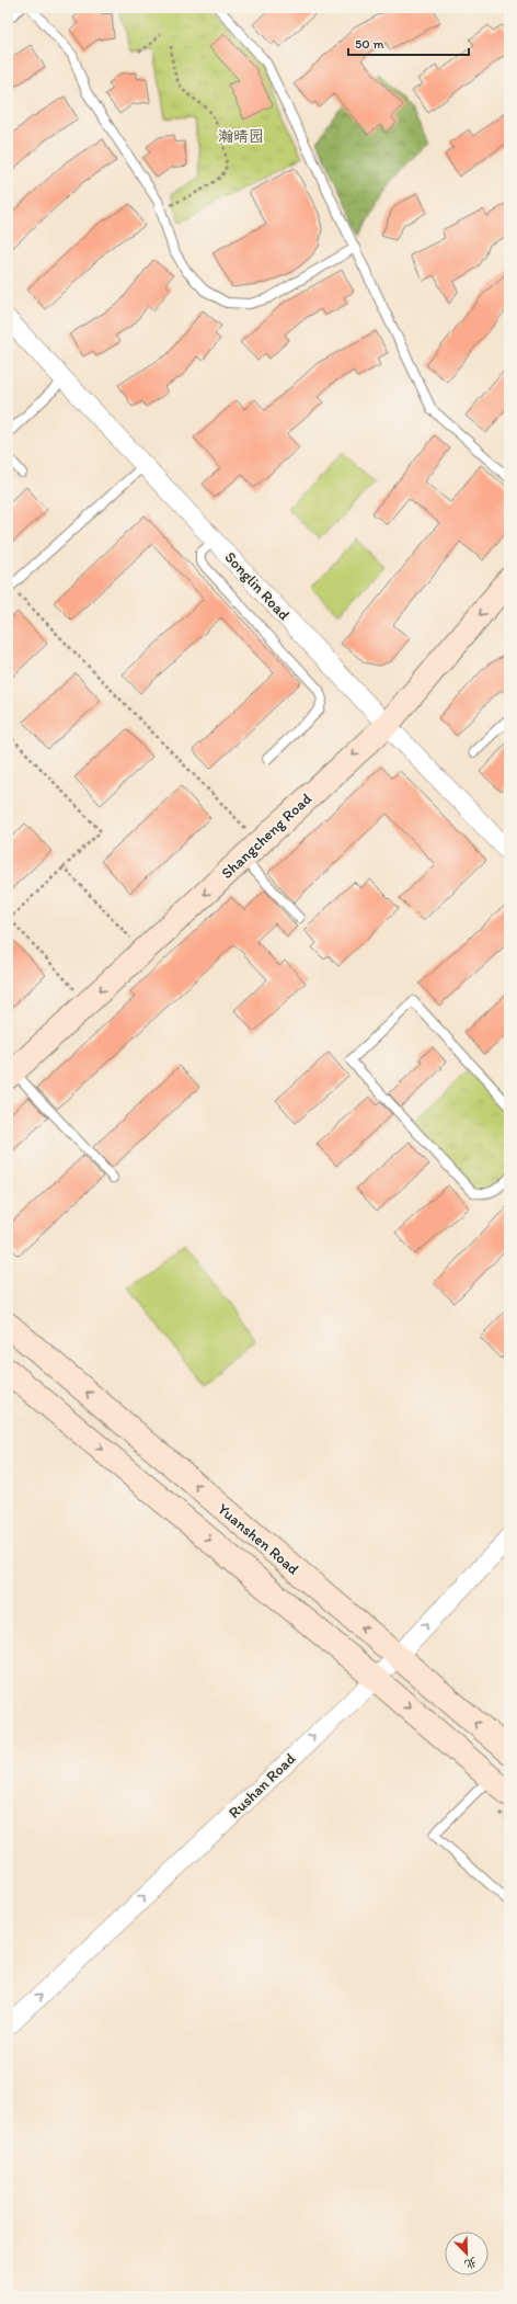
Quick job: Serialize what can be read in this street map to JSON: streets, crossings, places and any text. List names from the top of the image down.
{
  "streets": {
    "main road": ["Shangcheng Road", "Yuanshen Road"],
    "street": ["Songlin Road", "Rushan Road"]
  },
  "crossings": [
    ["Songlin Road", "Shangcheng Road"],
    ["Yuanshen Road", "Rushan Road"]
  ],
  "one_way": ["Shangcheng Road", "Rushan Road"],
  "parks": ["瀚晴园"],
  "scale_bar": "50 m",
  "north": "bottom right"
}
